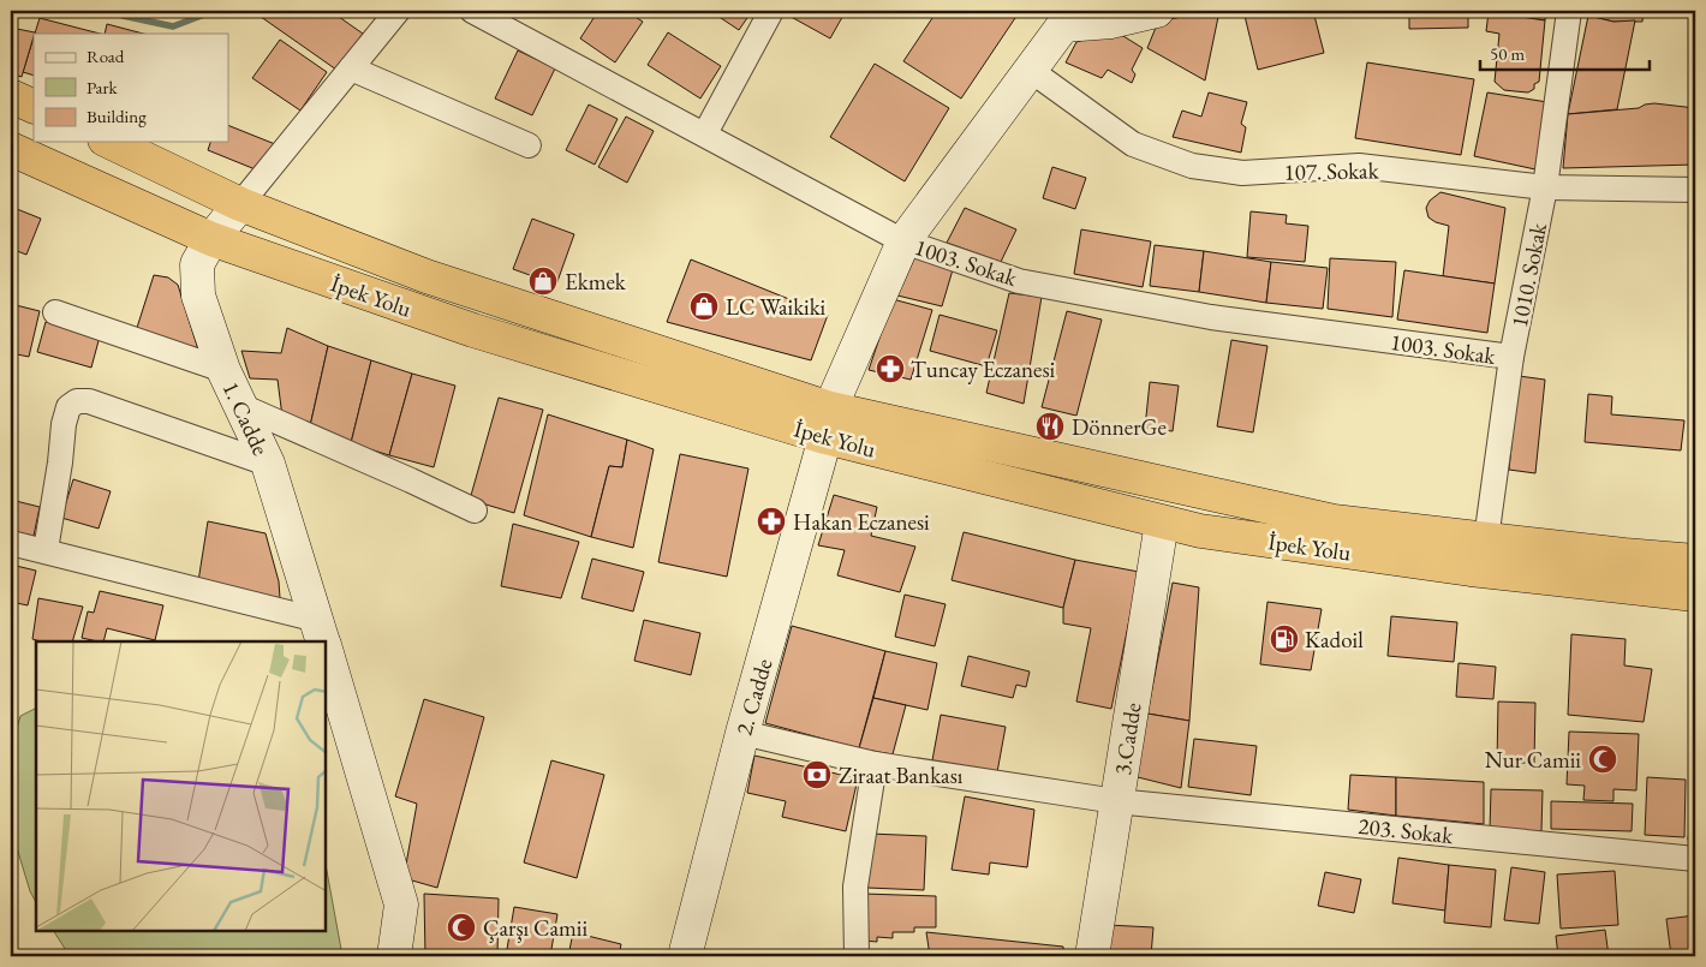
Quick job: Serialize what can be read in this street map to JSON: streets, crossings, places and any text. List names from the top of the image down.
{
  "streets": {
    "highway": ["İpek Yolu"],
    "street": [
      "107. Sokak",
      "1003. Sokak",
      "1010. Sokak",
      "1. Cadde",
      "2. Cadde",
      "3.Cadde",
      "203. Sokak"
    ]
  },
  "crossings": [
    ["107. Sokak", "1010. Sokak"],
    ["107. Sokak", "2. Cadde"],
    ["1003. Sokak", "1010. Sokak"],
    ["1003. Sokak", "2. Cadde"],
    ["İpek Yolu", "1. Cadde"],
    ["İpek Yolu", "2. Cadde"],
    ["İpek Yolu", "3.Cadde"],
    ["2. Cadde", "203. Sokak"],
    ["3.Cadde", "203. Sokak"]
  ],
  "places": {
    "shop": ["Ekmek", "LC Waikiki"],
    "pharmacy": ["Tuncay Eczanesi", "Hakan Eczanesi"],
    "restaurant": ["DönnerGe"],
    "fuel station": ["Kadoil"],
    "mosque": ["Nur Camii", "Çarşı Camii"],
    "bank": ["Ziraat Bankası"]
  },
  "legend": ["Road", "Park", "Building"],
  "scale_bar": "50 m"
}
